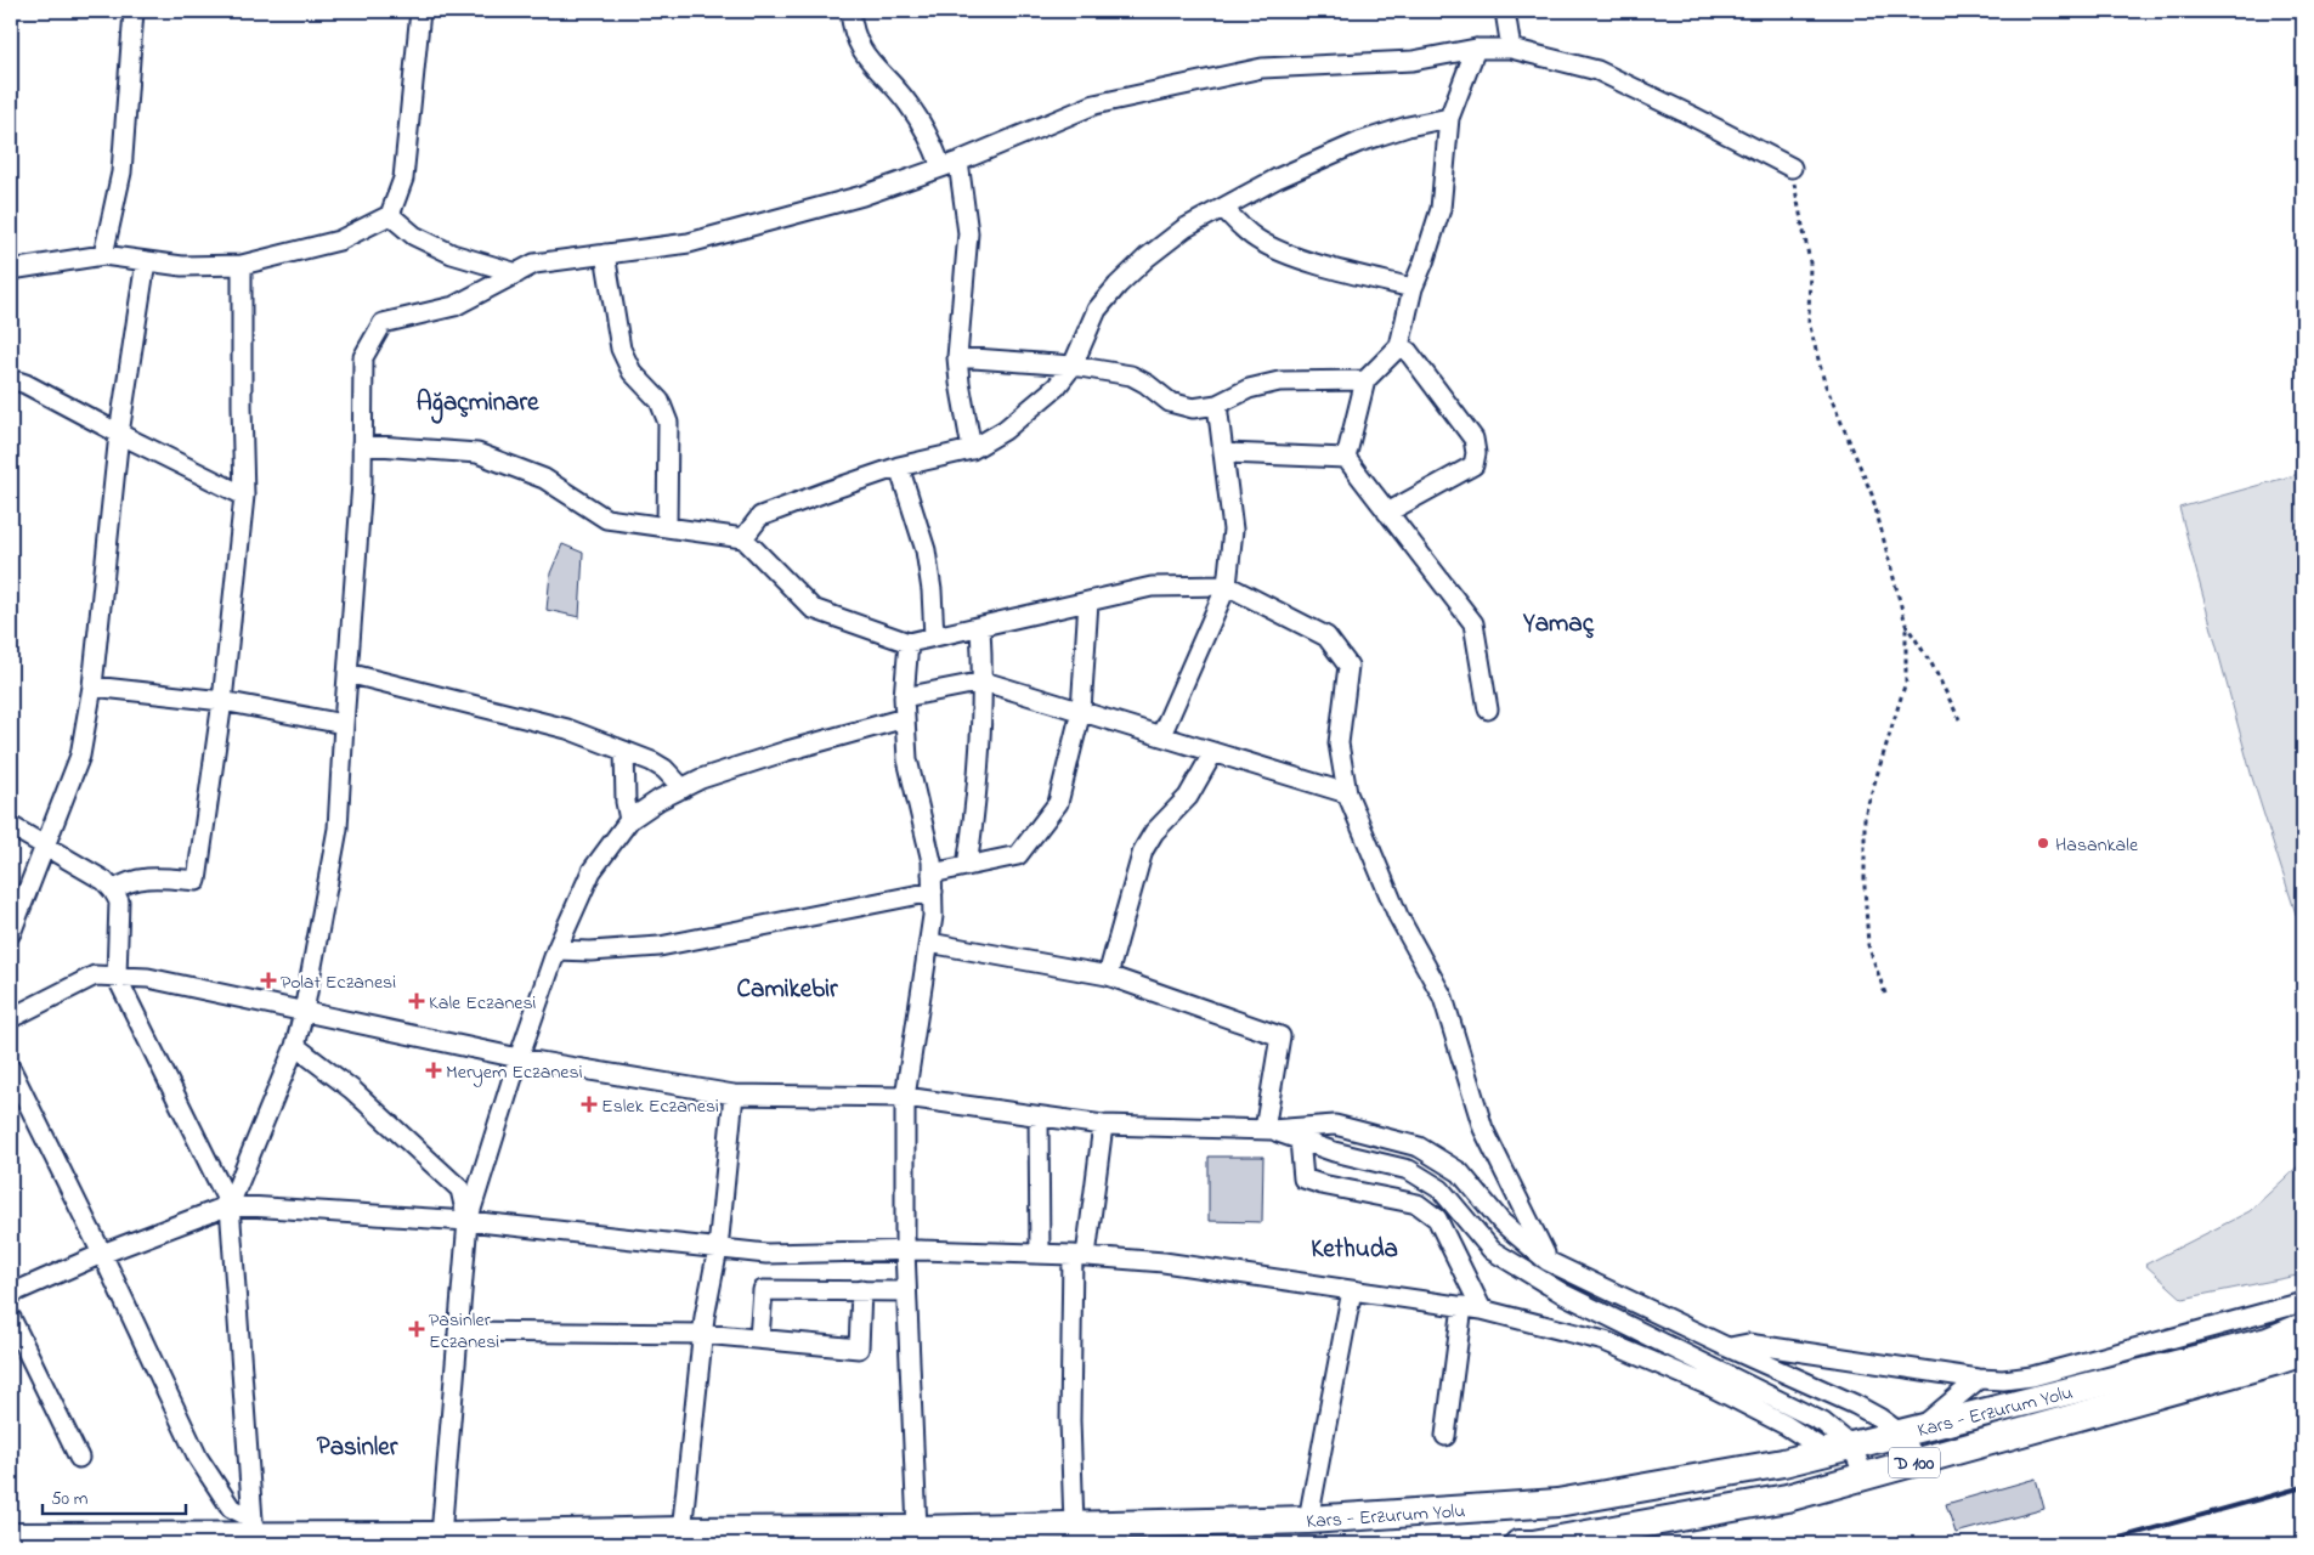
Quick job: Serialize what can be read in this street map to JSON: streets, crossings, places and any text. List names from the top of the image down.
{
  "streets": {
    "highway": ["Kars - Erzurum Yolu", "D 100"]
  },
  "districts": [
    "Ağaçminare",
    "Yamaç",
    "Camikebir",
    "Kethuda",
    "Pasinler"
  ],
  "places": {
    "other": ["Hasankale"],
    "health": [
      "Polat Eczanesi",
      "Kale Eczanesi",
      "Meryem Eczanesi",
      "Eslek Eczanesi",
      "Pasinler Eczanesi"
    ]
  },
  "scale_bar": "50 m"
}
